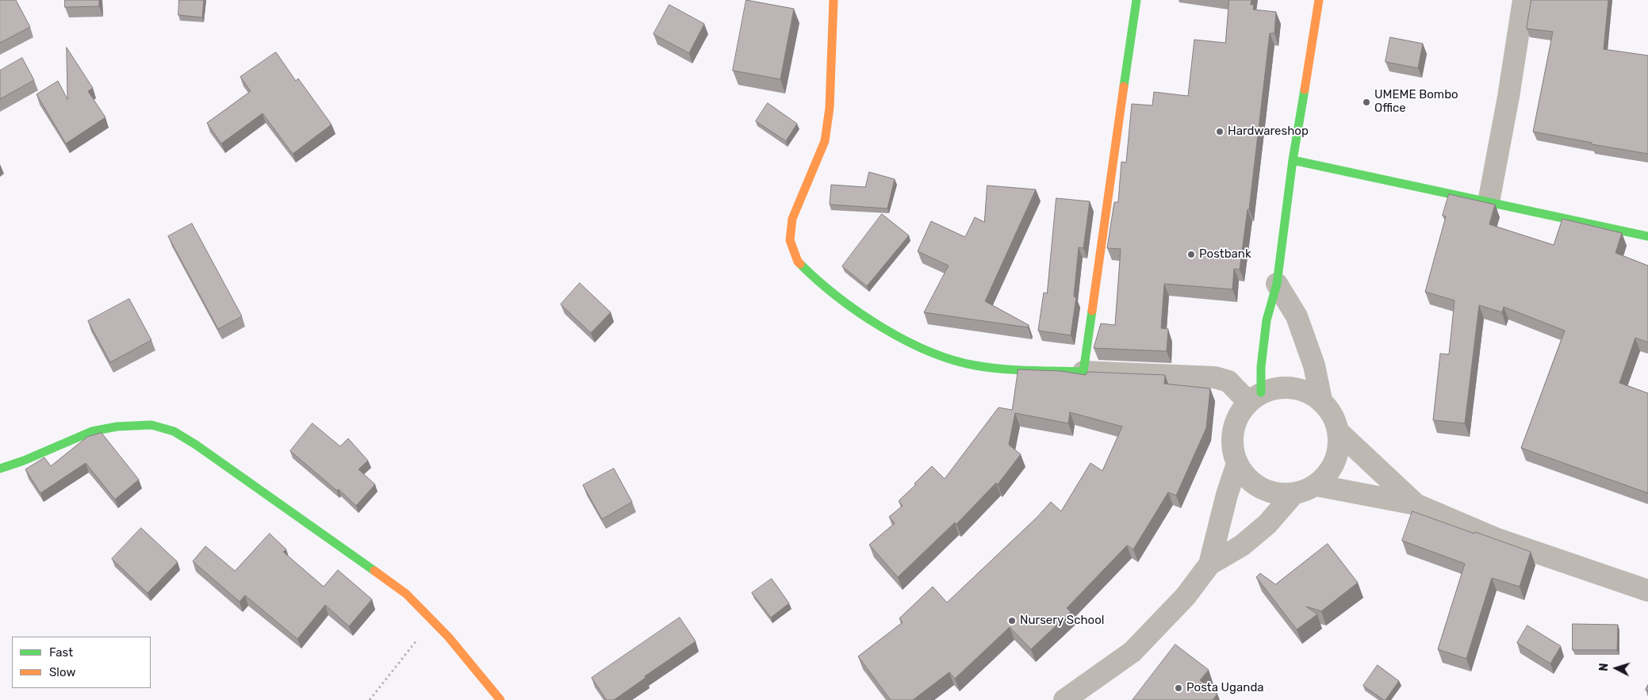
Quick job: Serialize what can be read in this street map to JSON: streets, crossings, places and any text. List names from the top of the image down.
{
  "places": [
    "UMEME Bombo Office",
    "Hardwareshop",
    "Postbank",
    "Nursery School",
    "Posta Uganda"
  ],
  "legend": ["Fast", "Slow"],
  "north": "left"
}
